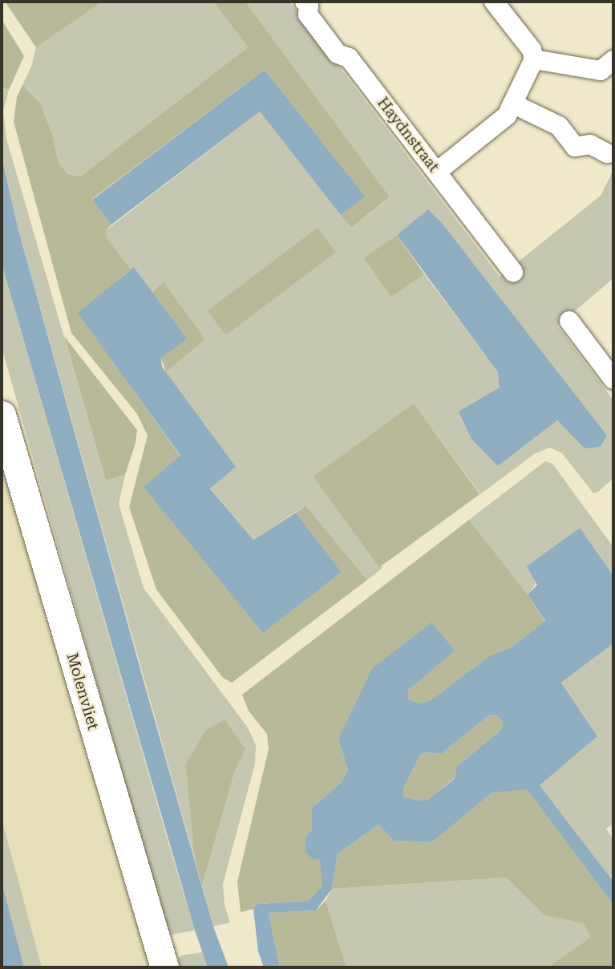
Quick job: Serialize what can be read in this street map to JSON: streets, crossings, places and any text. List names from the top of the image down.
{
  "streets": {
    "street": ["Haydnstraat", "Molenvliet"]
  }
}
